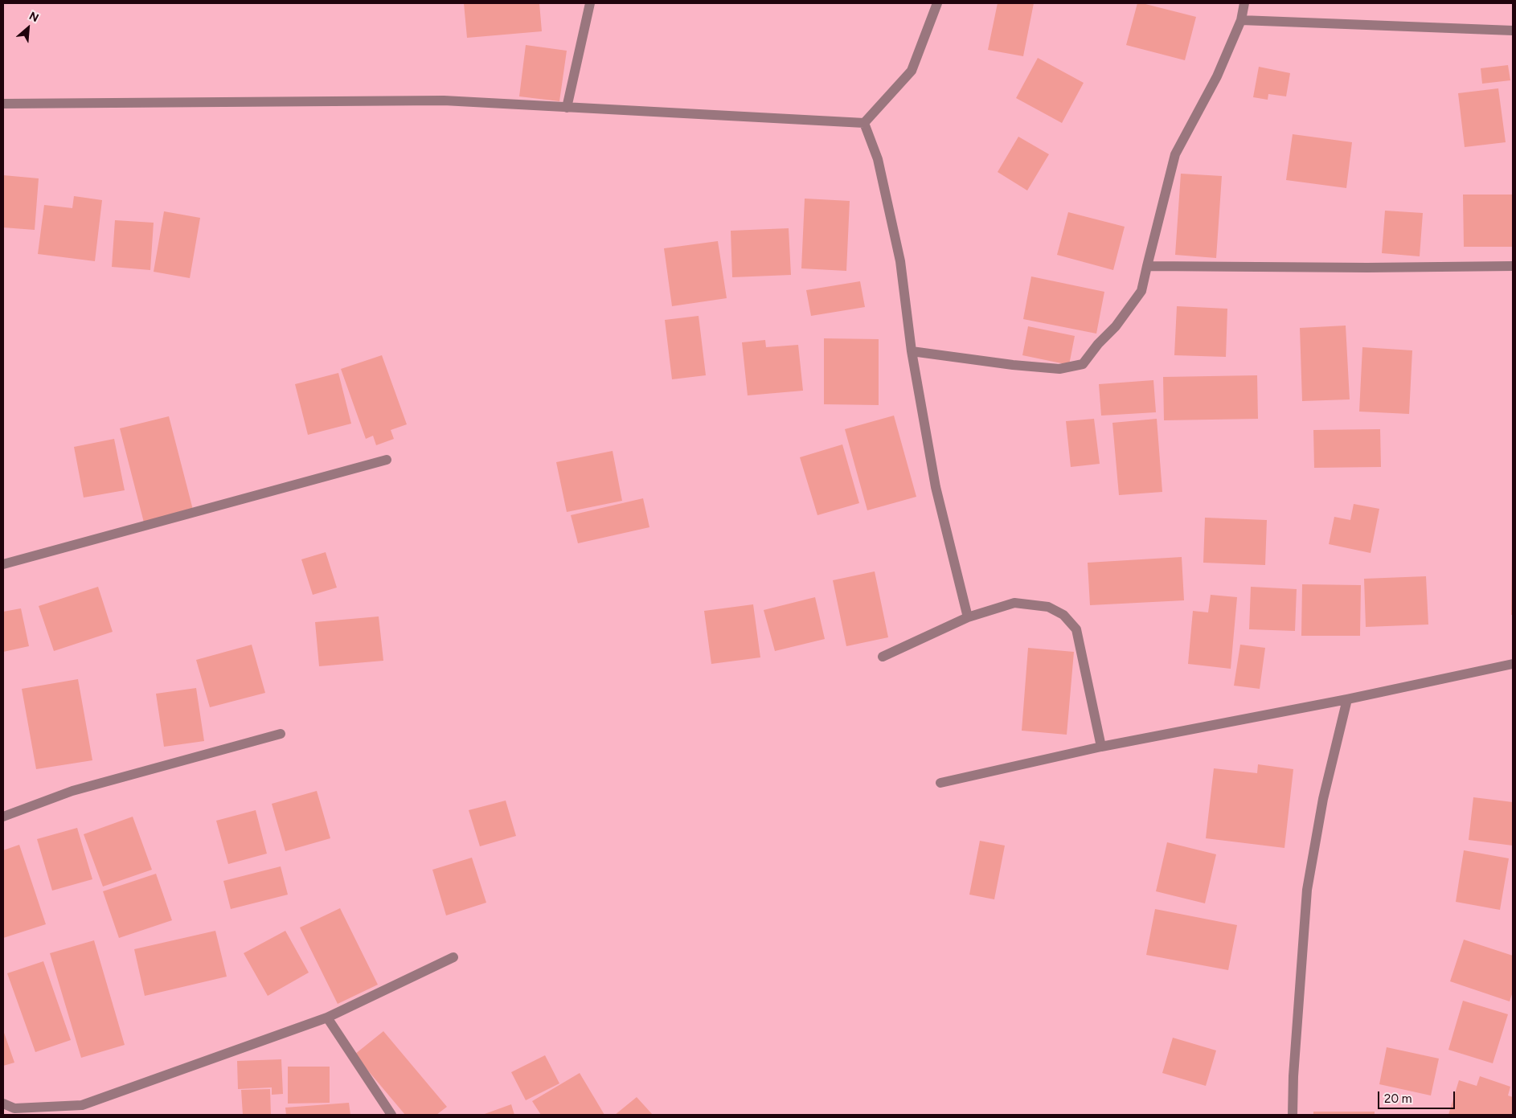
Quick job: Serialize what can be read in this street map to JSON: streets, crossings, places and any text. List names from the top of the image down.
{
  "scale_bar": "20 m",
  "north": "top right"
}
